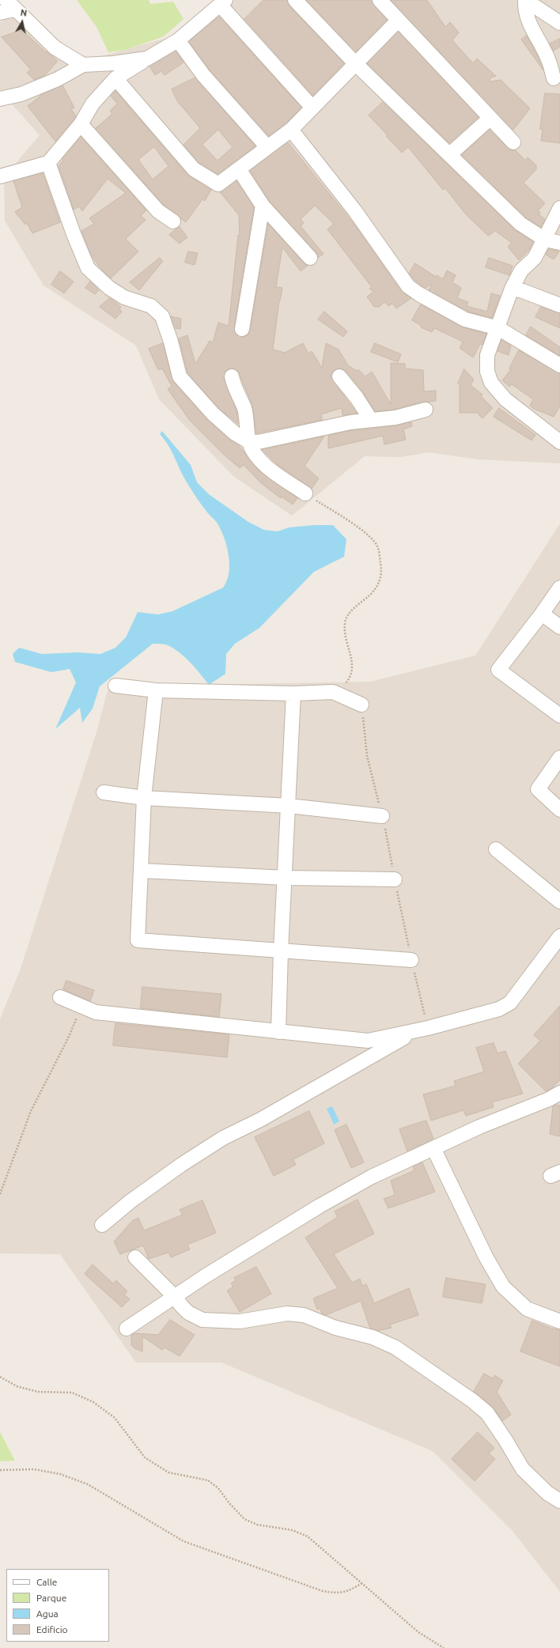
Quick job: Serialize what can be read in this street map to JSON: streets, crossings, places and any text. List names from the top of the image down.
{
  "legend": [
    "Calle",
    "Parque",
    "Agua",
    "Edificio"
  ],
  "north": "top"
}
